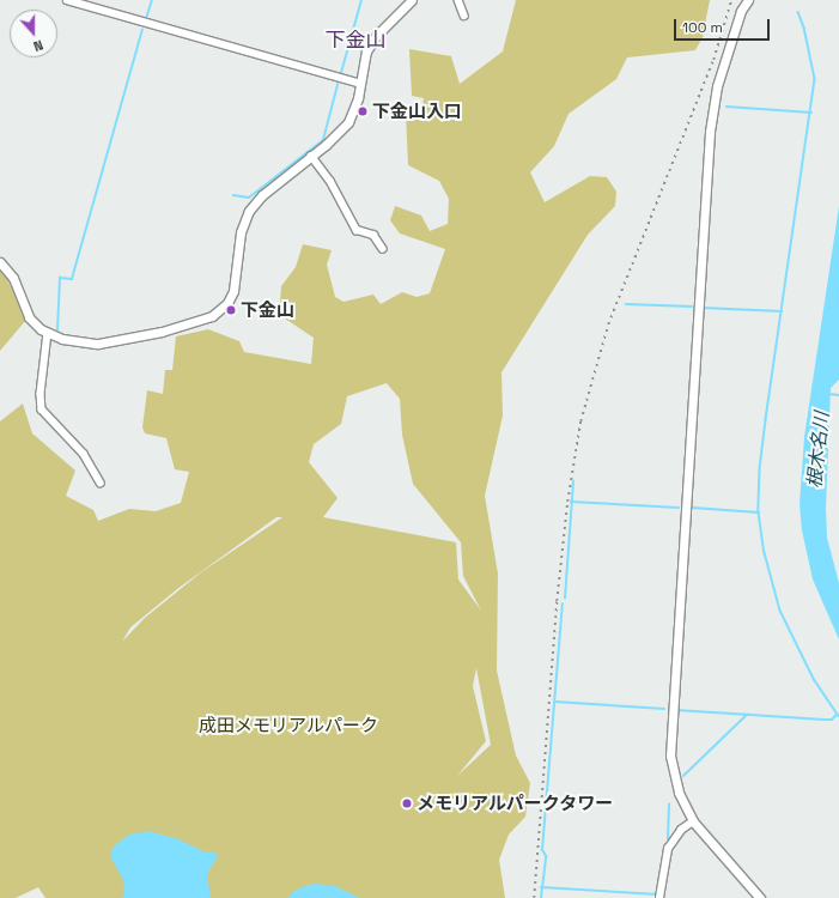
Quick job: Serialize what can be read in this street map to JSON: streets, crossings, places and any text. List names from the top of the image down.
{
  "districts": ["下金山"],
  "water": ["根木名川"],
  "parks": ["成田メモリアルパーク"],
  "places": ["下金山入口", "下金山", "メモリアルパークタワー"],
  "scale_bar": "100 m",
  "north": "bottom"
}
